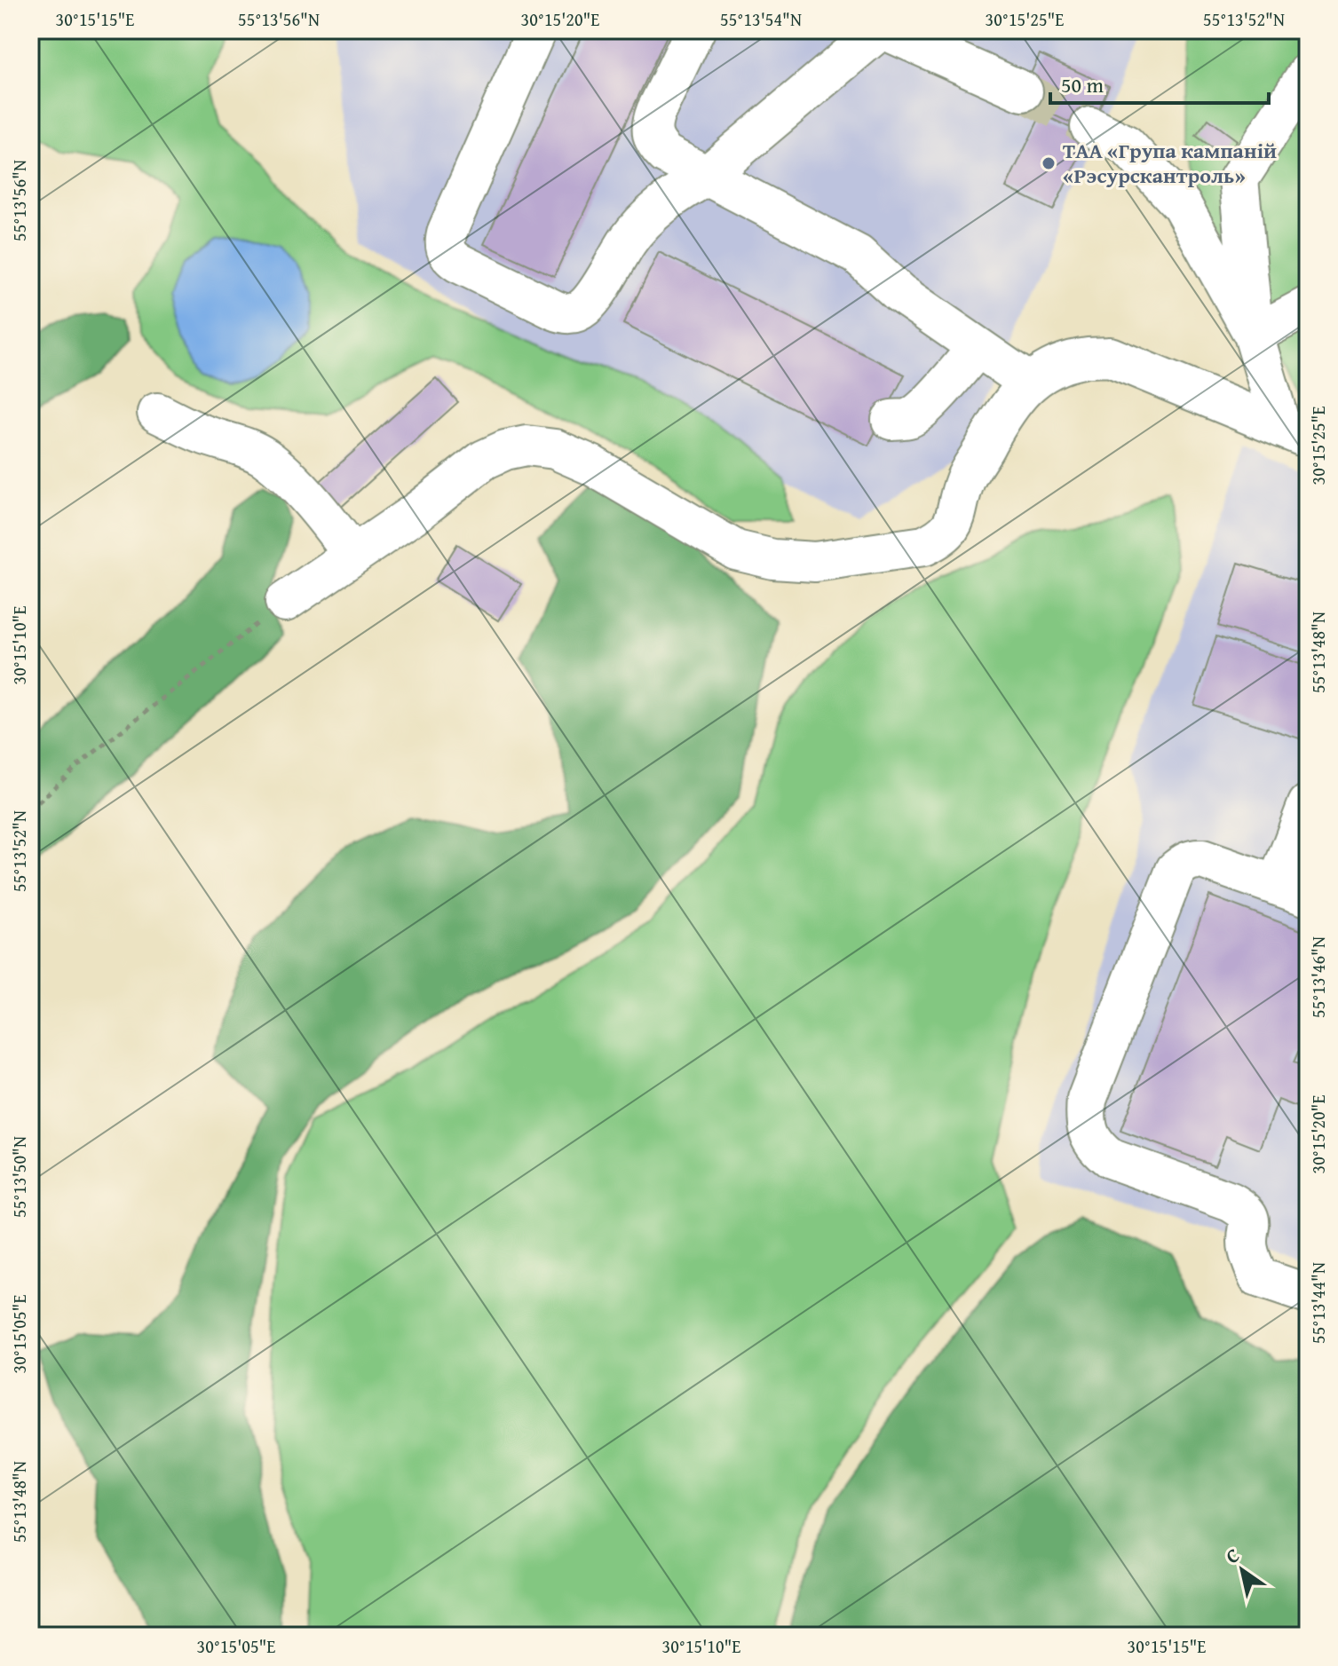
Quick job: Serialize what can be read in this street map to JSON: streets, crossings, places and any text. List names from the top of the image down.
{
  "places": ["ТАА «Група кампаній «Рэсурскантроль»"],
  "scale_bar": "50 m",
  "north": "top left",
  "coordinates": [
    "30°15'15\"E",
    "55°13'56\"N",
    "30°15'20\"E",
    "55°13'54\"N",
    "30°15'25\"E",
    "55°13'52\"N",
    "30°15'10\"E",
    "55°13'48\"N",
    "55°13'46\"N",
    "55°13'50\"N",
    "55°13'44\"N",
    "30°15'05\"E"
  ]
}
